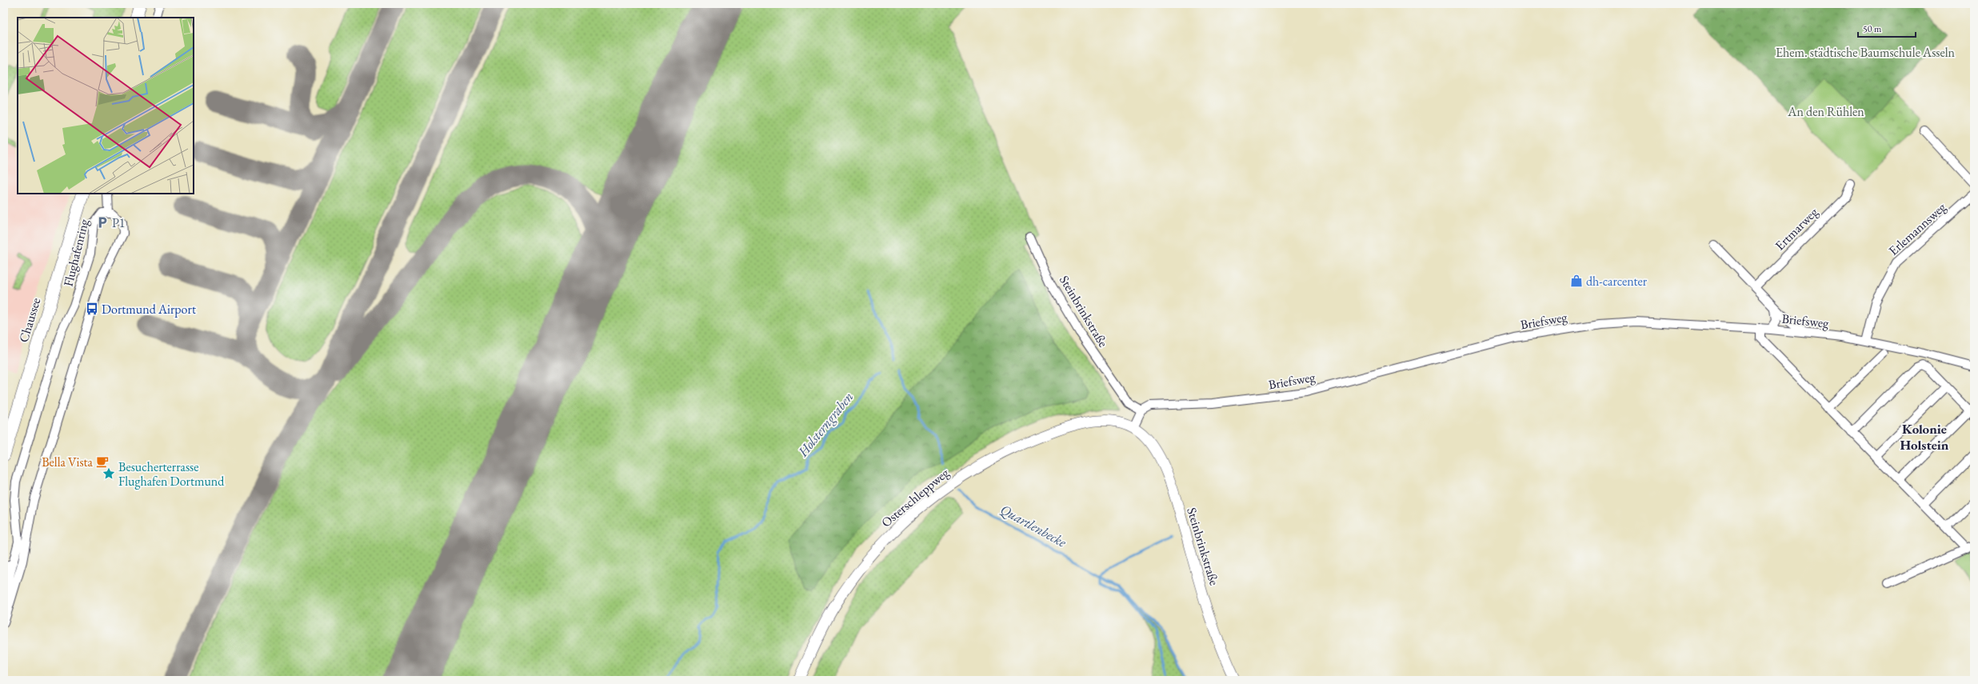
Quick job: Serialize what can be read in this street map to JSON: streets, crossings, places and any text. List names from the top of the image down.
{
  "streets": {
    "main road": ["Chaussee"],
    "street": [
      "Ertmarweg",
      "Erlemannsweg",
      "Flughafenring",
      "Steinbrinkstraße",
      "Briefsweg",
      "Osterschleppweg"
    ]
  },
  "crossings": [
    ["Erlemannsweg", "Briefsweg"],
    ["Steinbrinkstraße", "Briefsweg"],
    ["Steinbrinkstraße", "Osterschleppweg"]
  ],
  "districts": ["Kolonie Holstein"],
  "water": ["Holsterngraben", "Quartlenbecke"],
  "parks": ["Ehem. städtische Baumschule Asseln", "An den Rühlen"],
  "places": {
    "parking": ["P1"],
    "shop": ["dh-carcenter"],
    "bus stop": ["Dortmund Airport"],
    "cafe": ["Bella Vista"],
    "place": ["Besucherterrasse Flughafen Dortmund"]
  },
  "scale_bar": "50 m"
}
